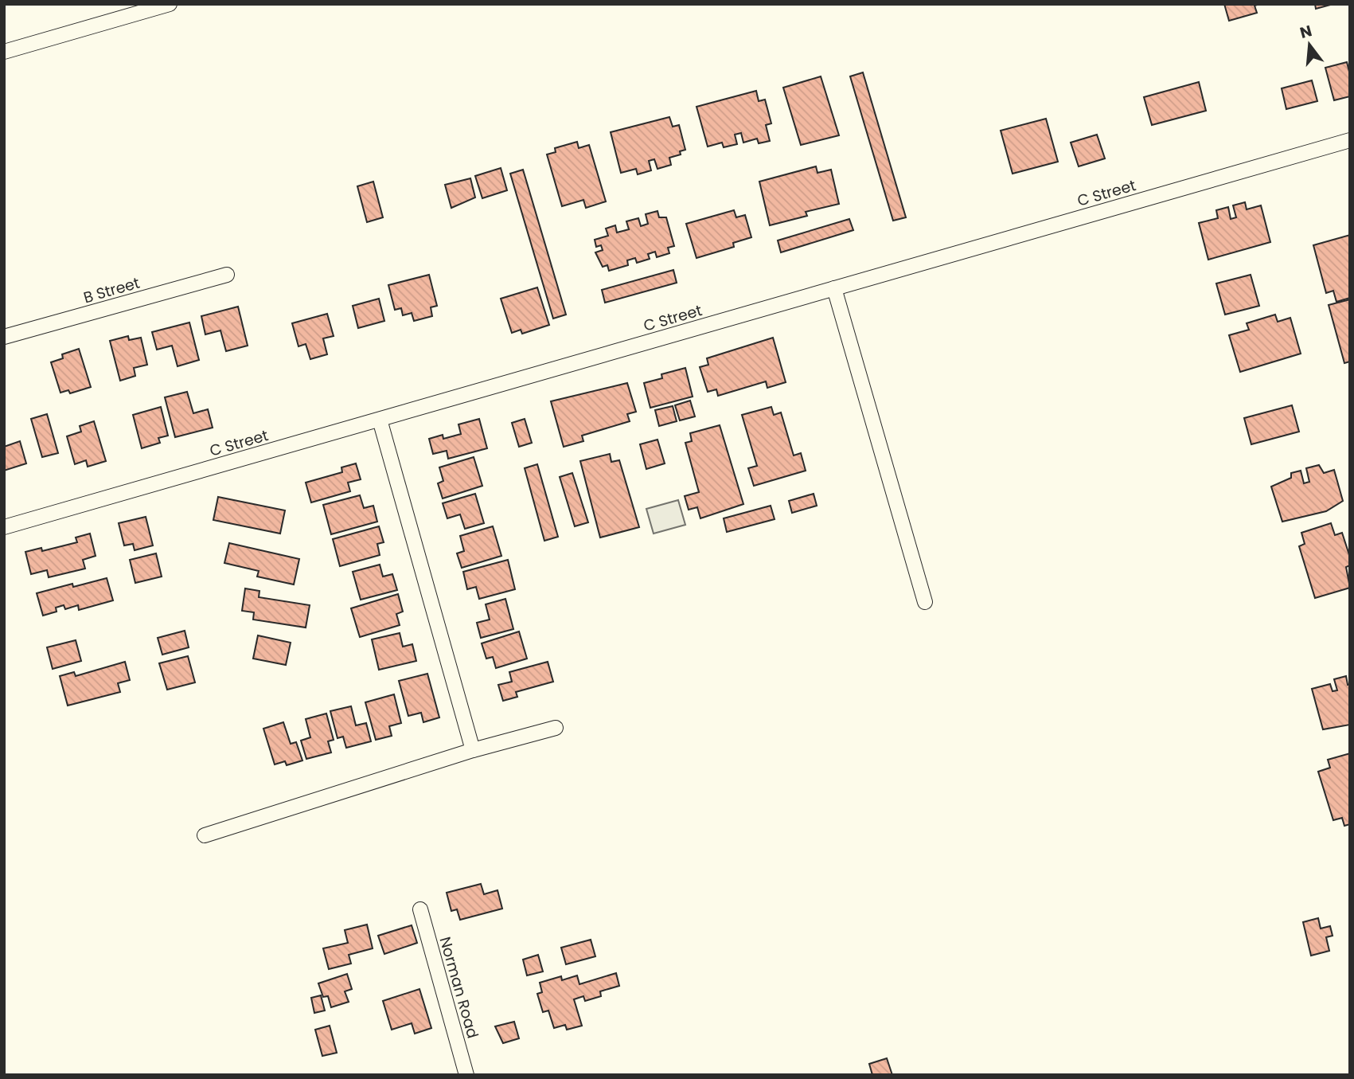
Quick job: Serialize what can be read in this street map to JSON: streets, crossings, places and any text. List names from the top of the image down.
{
  "streets": {
    "street": ["C Street", "B Street", "Norman Road"]
  },
  "north": "top"
}
